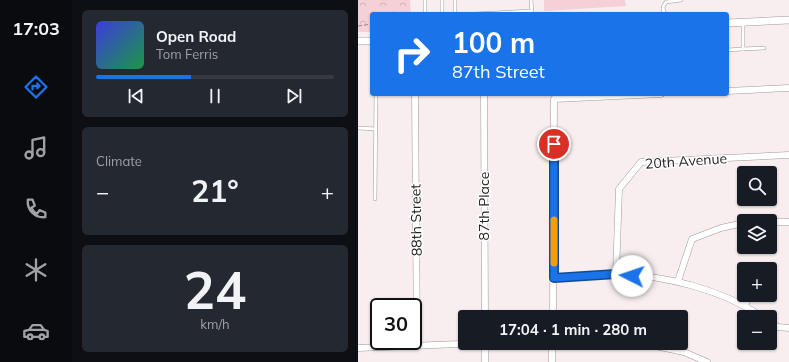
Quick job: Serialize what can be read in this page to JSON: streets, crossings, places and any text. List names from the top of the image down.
{
  "streets": {
    "street": ["20th Avenue", "87th Place", "88th Street"]
  },
  "page": {
    "tabs": "17:03",
    "turn": ["100 m", "87th Street"],
    "song": ["Open Road", "Tom Ferris"],
    "tile": [
      "Climate",
      ["24", "km/h"]
    ],
    "map_buttons": ["+", "−"],
    "heat": ["−", "21°", "+"],
    "limit": "30",
    "trip": "17:04 · 1 min · 280 m"
  }
}
